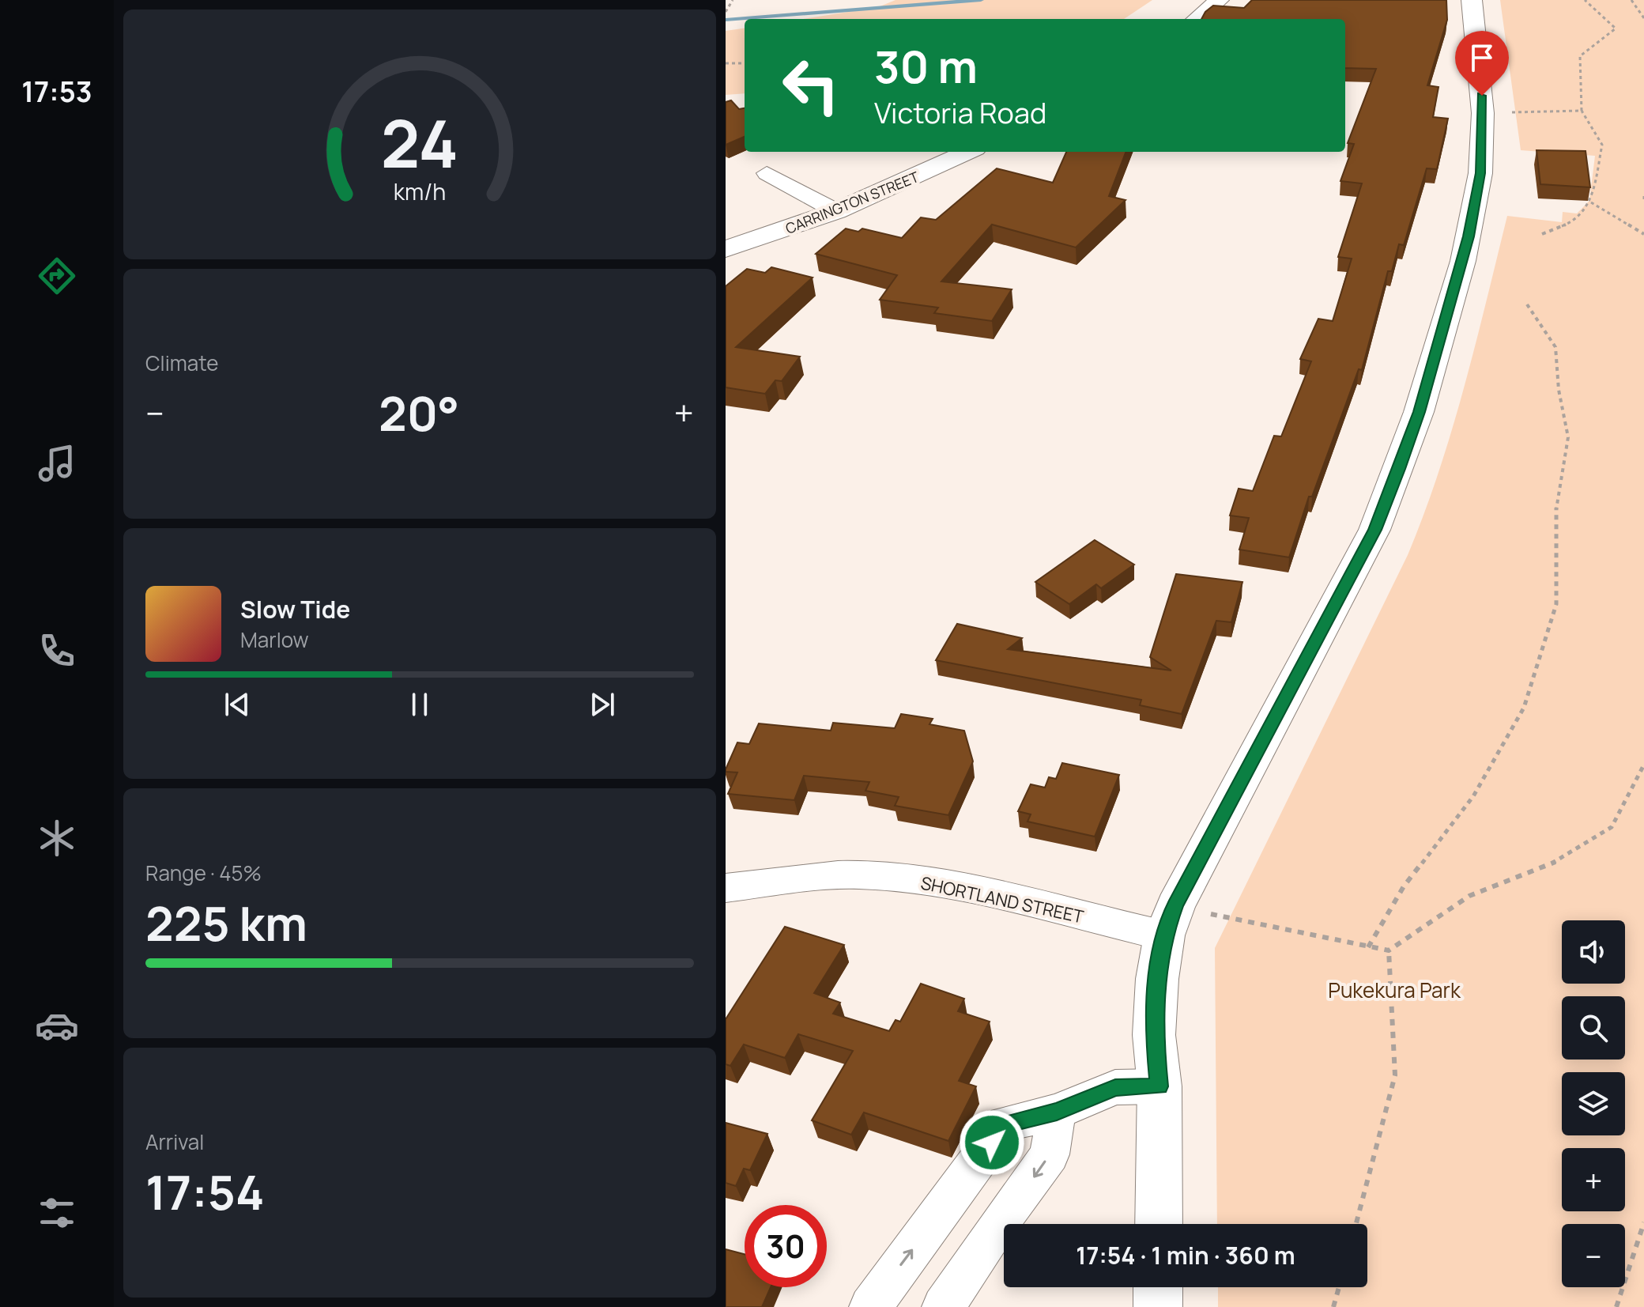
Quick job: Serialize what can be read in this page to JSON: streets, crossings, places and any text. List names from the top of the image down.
{
  "streets": {
    "street": ["CARRINGTON STREET", "SHORTLAND STREET"]
  },
  "parks": ["Pukekura Park"],
  "page": {
    "tabs": "17:53",
    "turn": ["30 m", "Victoria Road"],
    "tile": [
      "Climate",
      ["Range · 45%", "225 km"],
      ["Arrival", "17:54"]
    ],
    "heat": ["−", "20°", "+"],
    "song": ["Slow Tide", "Marlow"],
    "map_buttons": ["+", "−"],
    "limit": "30",
    "trip": "17:54 · 1 min · 360 m",
    "gauge": ["24", "km/h"]
  }
}
